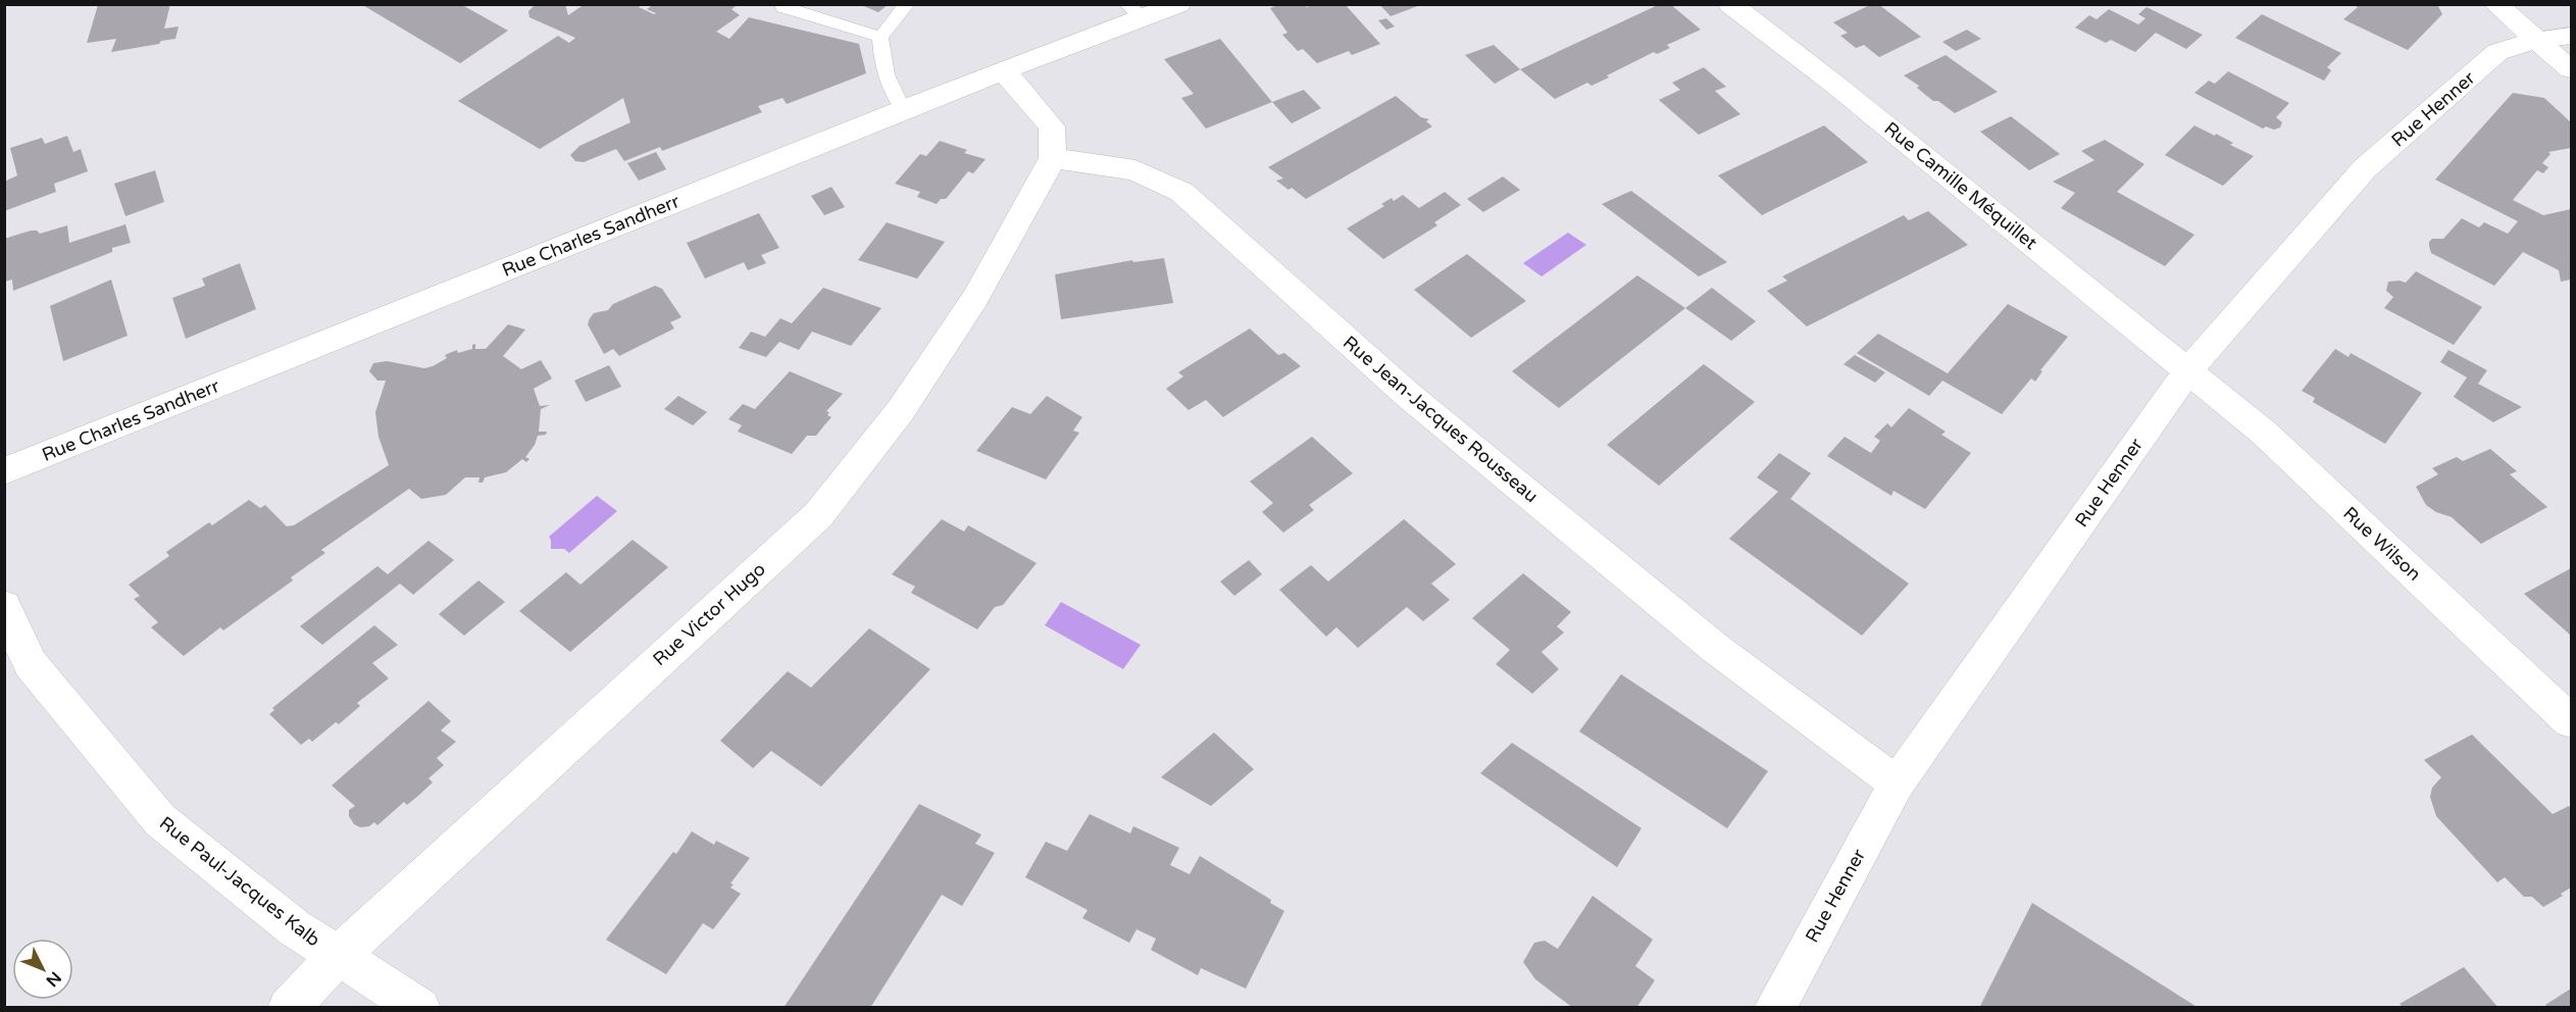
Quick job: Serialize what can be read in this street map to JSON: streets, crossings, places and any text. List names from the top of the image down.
{
  "streets": {
    "street": [
      "Rue Henner",
      "Rue Camille Méquillet",
      "Rue Charles Sandherr",
      "Rue Jean-Jacques Rousseau",
      "Rue Wilson",
      "Rue Victor Hugo",
      "Rue Paul-Jacques Kalb"
    ]
  },
  "crossings": [
    ["Rue Henner", "Rue Camille Méquillet"],
    ["Rue Henner", "Rue Jean-Jacques Rousseau"],
    ["Rue Henner", "Rue Wilson"],
    ["Rue Camille Méquillet", "Rue Wilson"],
    ["Rue Jean-Jacques Rousseau", "Rue Victor Hugo"],
    ["Rue Victor Hugo", "Rue Paul-Jacques Kalb"]
  ],
  "north": "bottom right"
}
